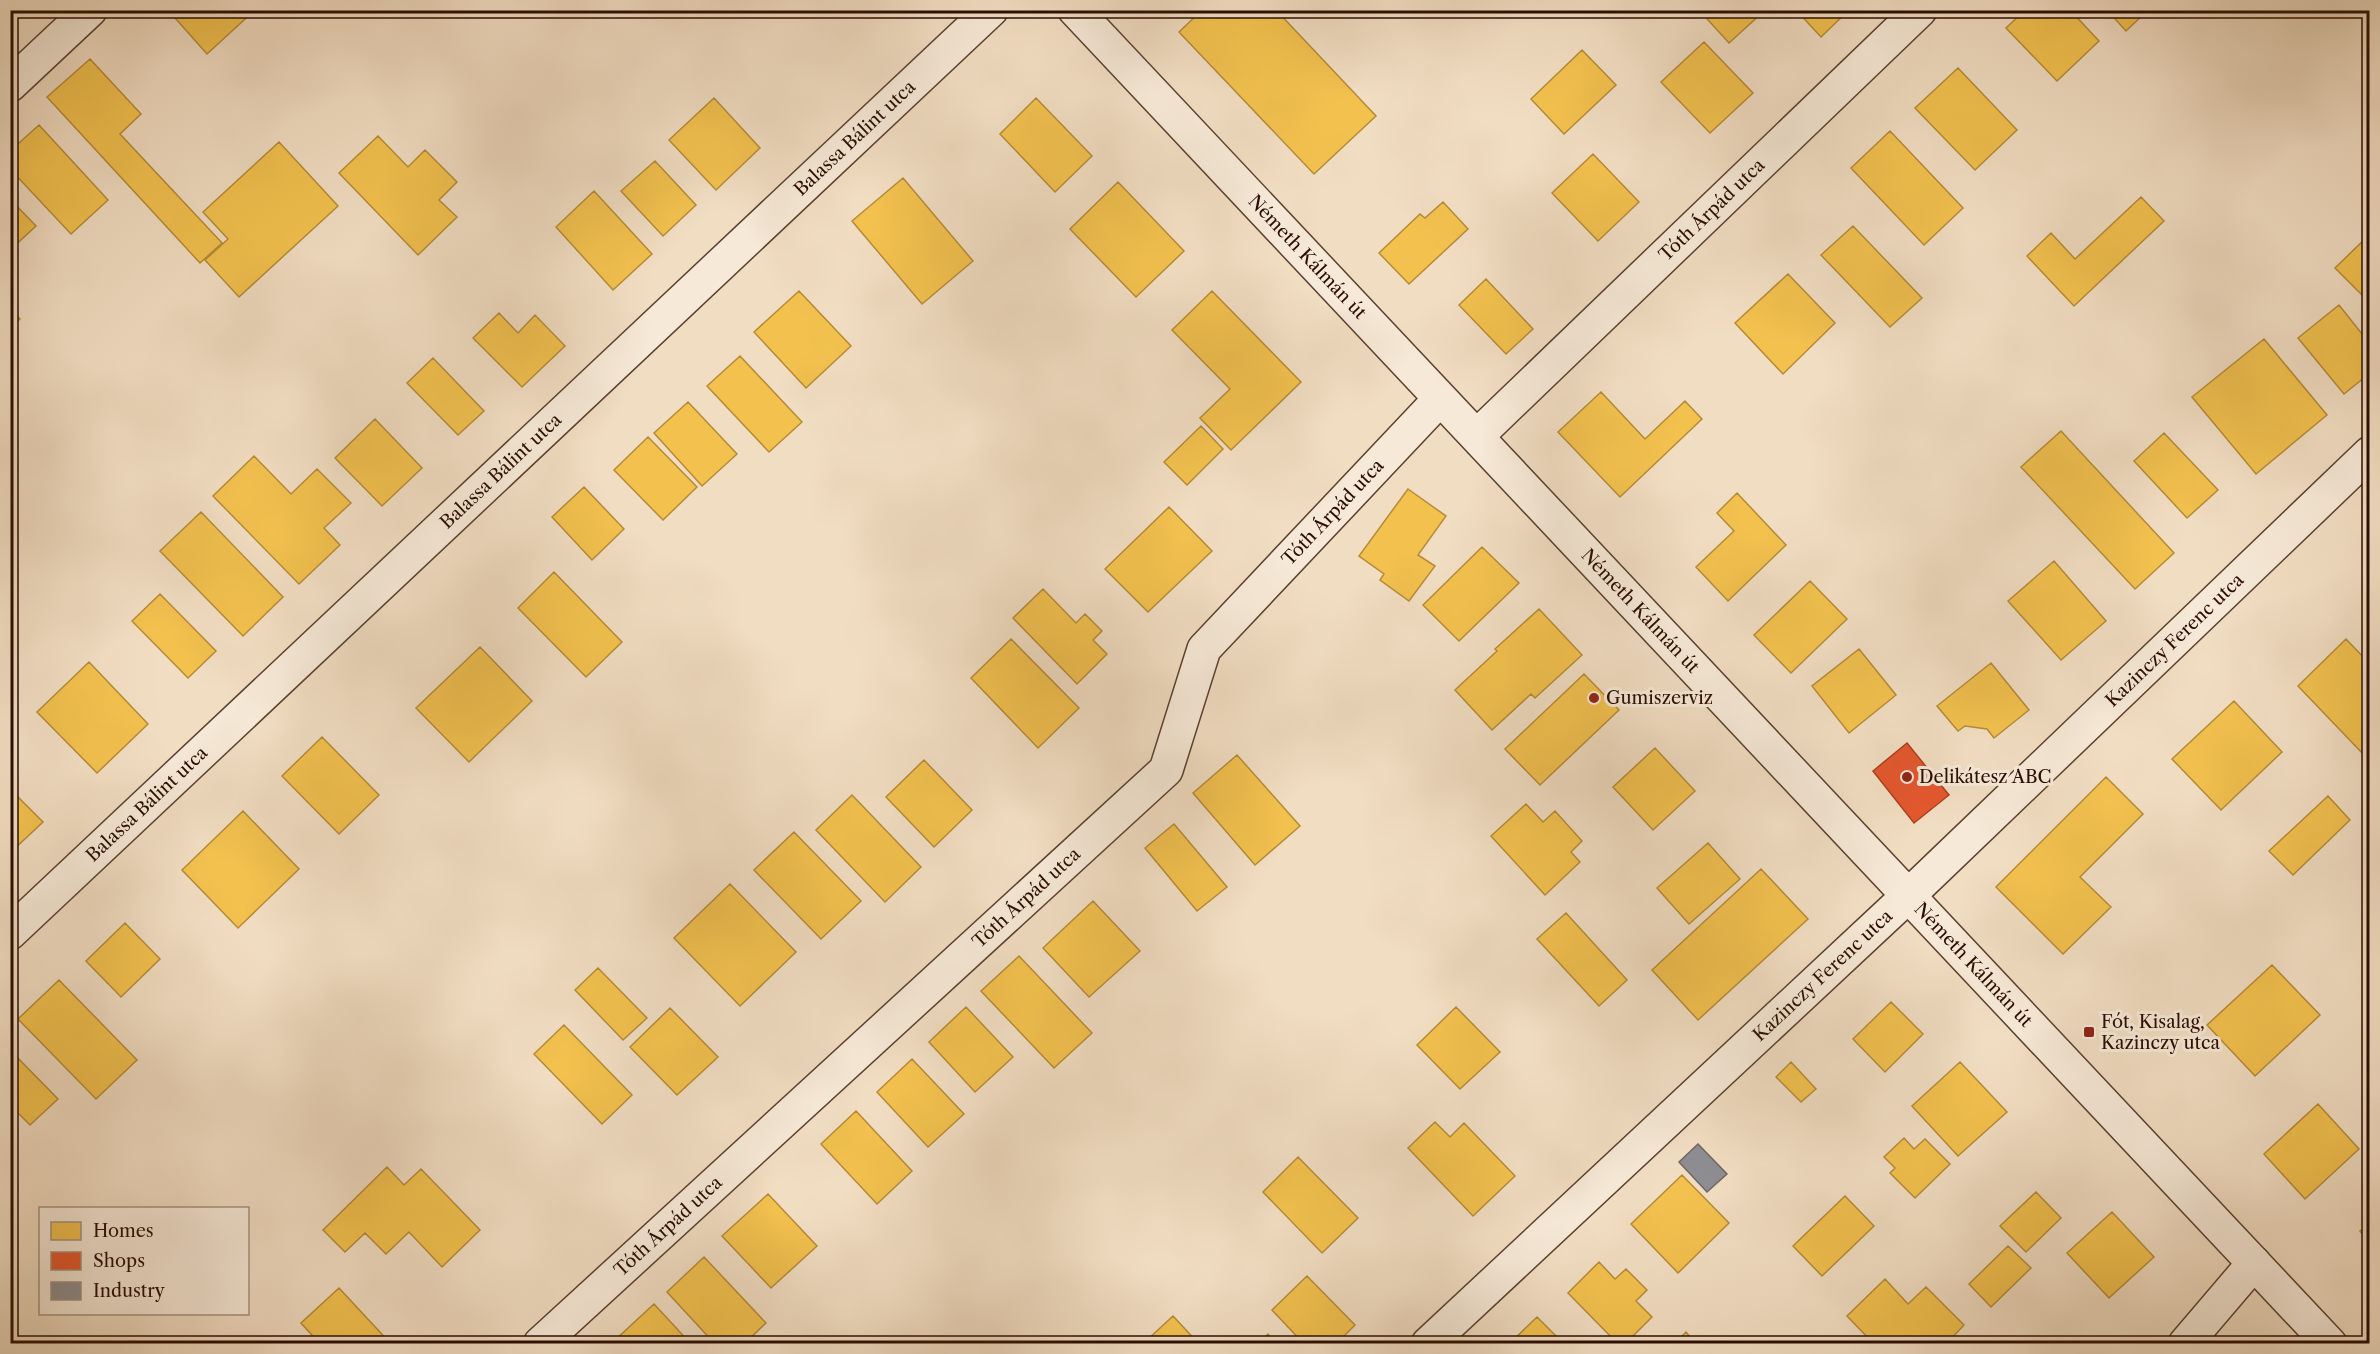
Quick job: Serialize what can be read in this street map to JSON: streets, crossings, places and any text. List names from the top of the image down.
{
  "streets": {
    "street": [
      "Balassa Bálint utca",
      "Tóth Árpád utca",
      "Németh Kálmán út",
      "Kazinczy Ferenc utca"
    ]
  },
  "crossings": [
    ["Tóth Árpád utca", "Németh Kálmán út"],
    ["Németh Kálmán út", "Kazinczy Ferenc utca"]
  ],
  "places": {
    "other": ["Gumiszerviz", "Delikátesz ABC"],
    "transit": ["Fót, Kisalag, Kazinczy utca"]
  },
  "legend": ["Homes", "Shops", "Industry"]
}
